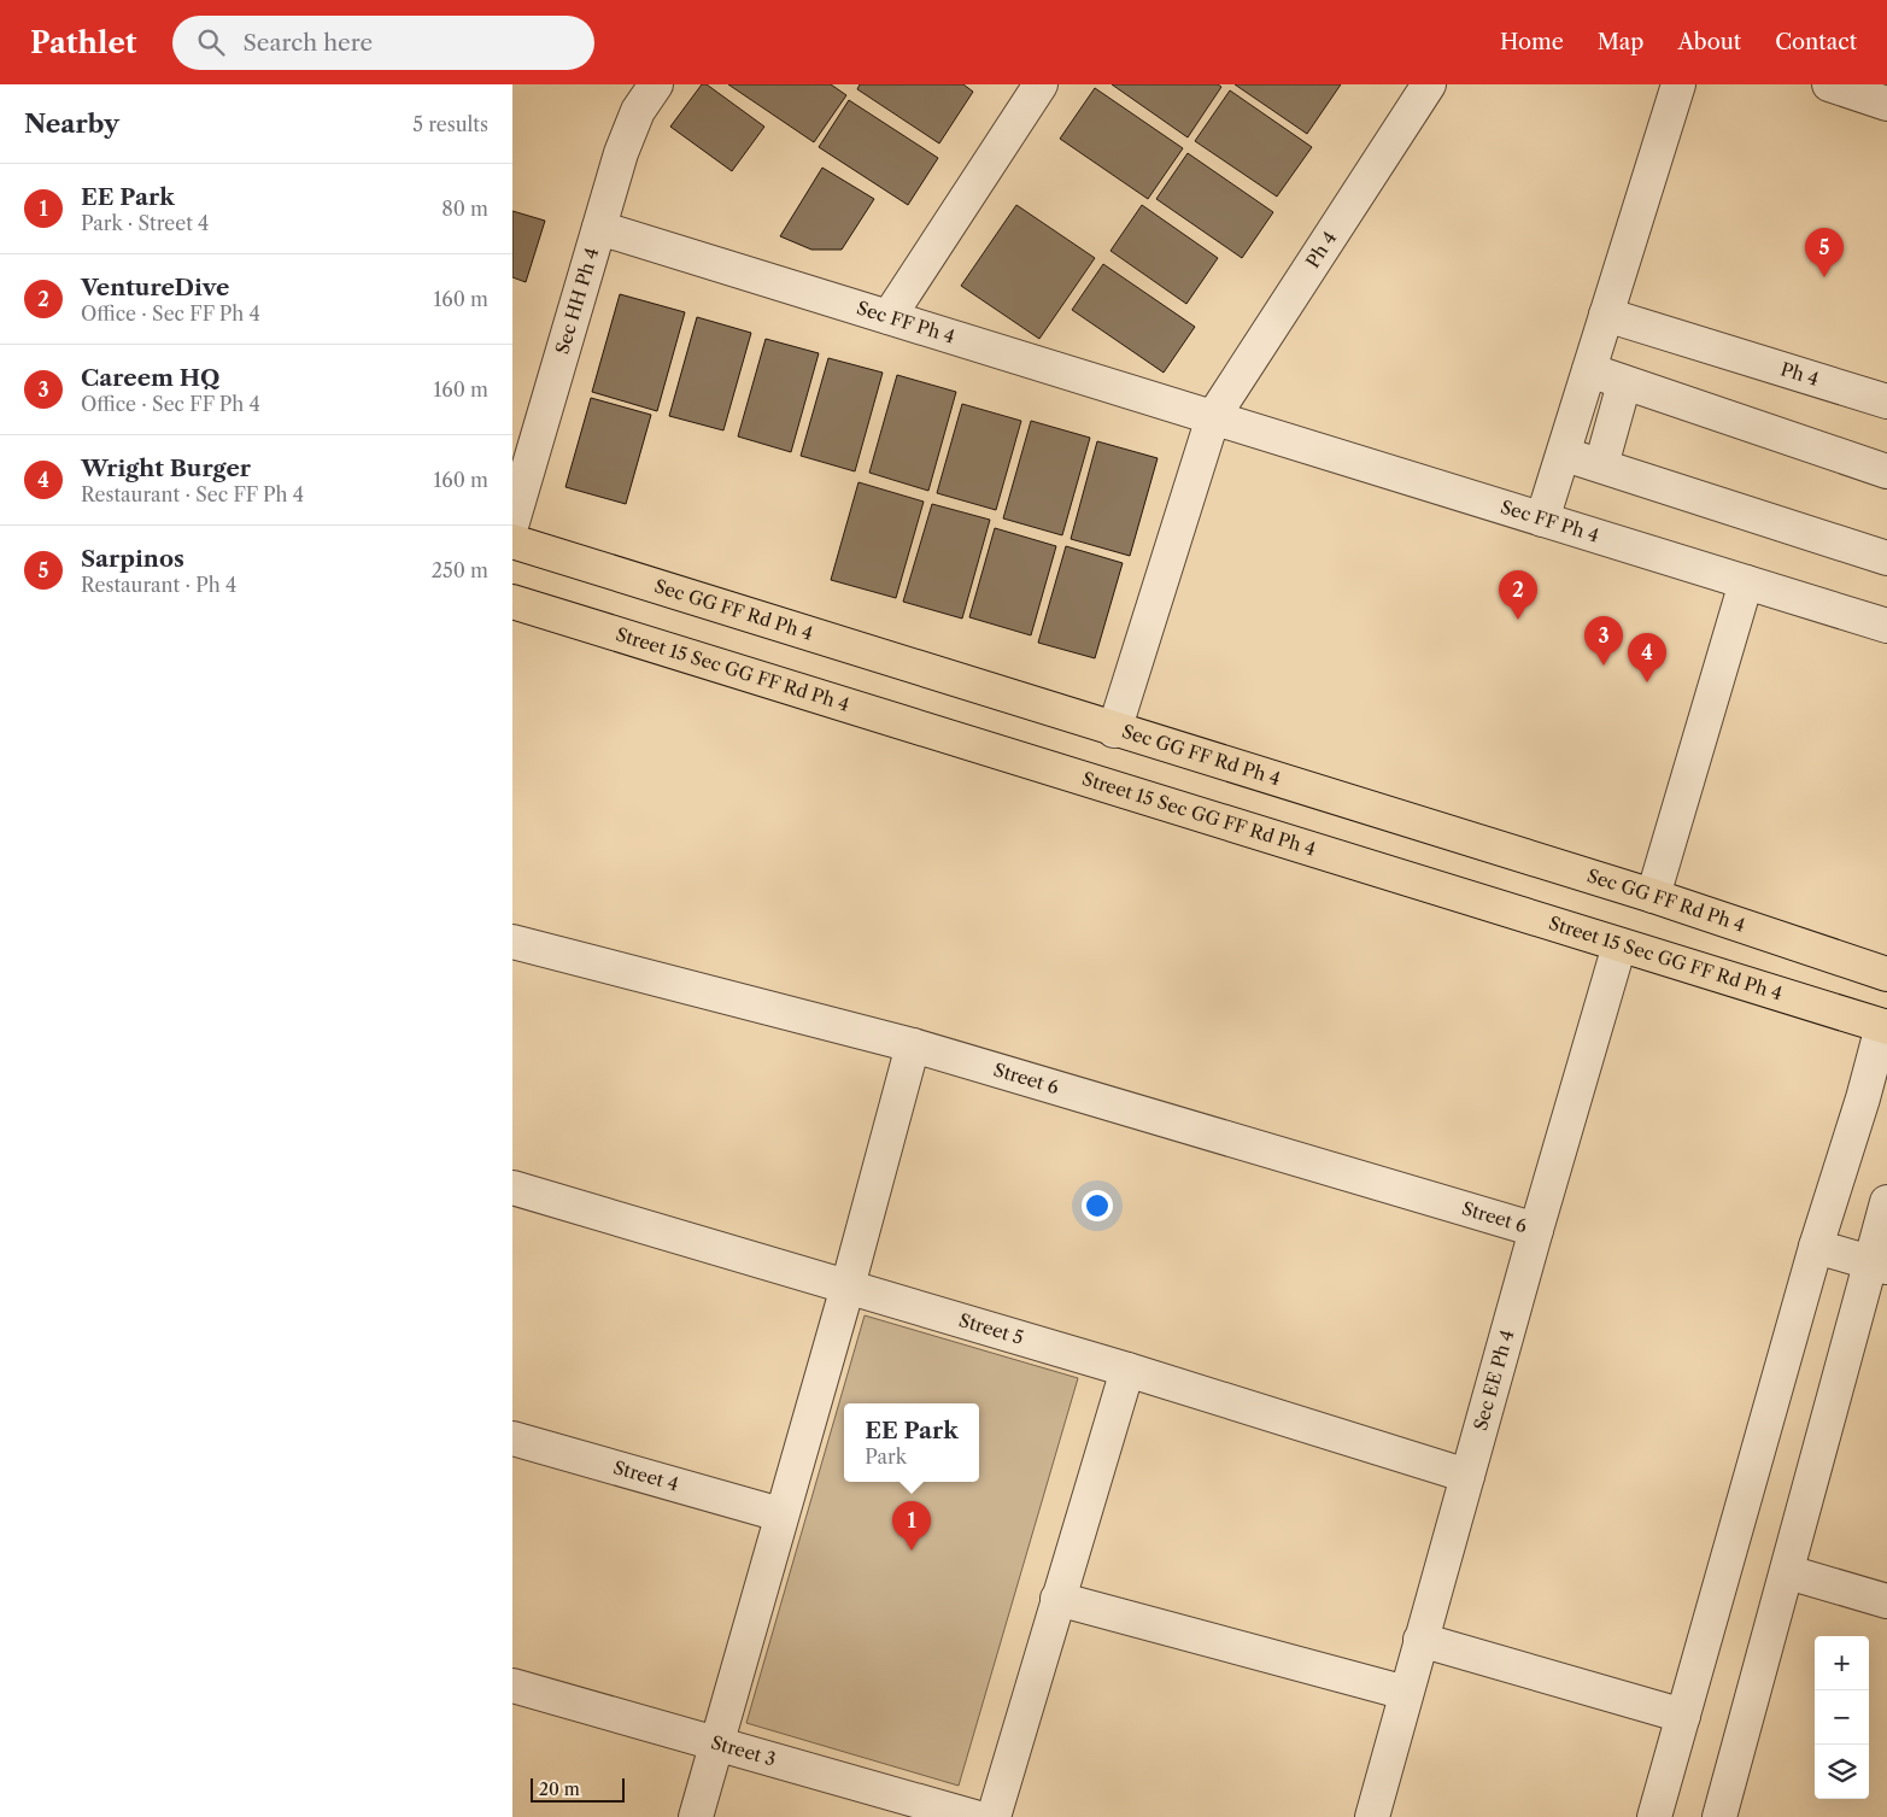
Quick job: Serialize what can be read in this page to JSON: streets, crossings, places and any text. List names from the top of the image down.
{
  "streets": {
    "main road": ["Sec GG FF Rd Ph 4", "Street 15 Sec GG FF Rd Ph 4"],
    "street": [
      "Ph 4",
      "Sec HH Ph 4",
      "Sec FF Ph 4",
      "Street 6",
      "Street 5",
      "Sec EE Ph 4",
      "Street 4",
      "Street 3"
    ]
  },
  "crossings": [
    ["Ph 4", "Sec FF Ph 4"],
    ["Sec HH Ph 4", "Sec FF Ph 4"],
    ["Street 15 Sec GG FF Rd Ph 4", "Sec EE Ph 4"],
    ["Street 6", "Sec EE Ph 4"],
    ["Street 5", "Sec EE Ph 4"]
  ],
  "scale_bar": "20 m",
  "page": {
    "header": "Pathlet",
    "search": "Search here",
    "nav": [
      "Home",
      "Map",
      "About",
      "Contact"
    ],
    "heading": ["Nearby", "5 results"],
    "list": [
      {
        "mark": "1",
        "name": "EE Park",
        "note": "Park · Street 4",
        "value": "80 m"
      },
      {
        "mark": "2",
        "name": "VentureDive",
        "note": "Office · Sec FF Ph 4",
        "value": "160 m"
      },
      {
        "mark": "3",
        "name": "Careem HQ",
        "note": "Office · Sec FF Ph 4",
        "value": "160 m"
      },
      {
        "mark": "4",
        "name": "Wright Burger",
        "note": "Restaurant · Sec FF Ph 4",
        "value": "160 m"
      },
      {
        "mark": "5",
        "name": "Sarpinos",
        "note": "Restaurant · Ph 4",
        "value": "250 m"
      }
    ],
    "pins": [
      "5",
      "2",
      "3",
      "4",
      "1"
    ],
    "popup": ["EE Park", "Park"],
    "map_buttons": ["+", "−"],
    "scale": "20 m"
  }
}
